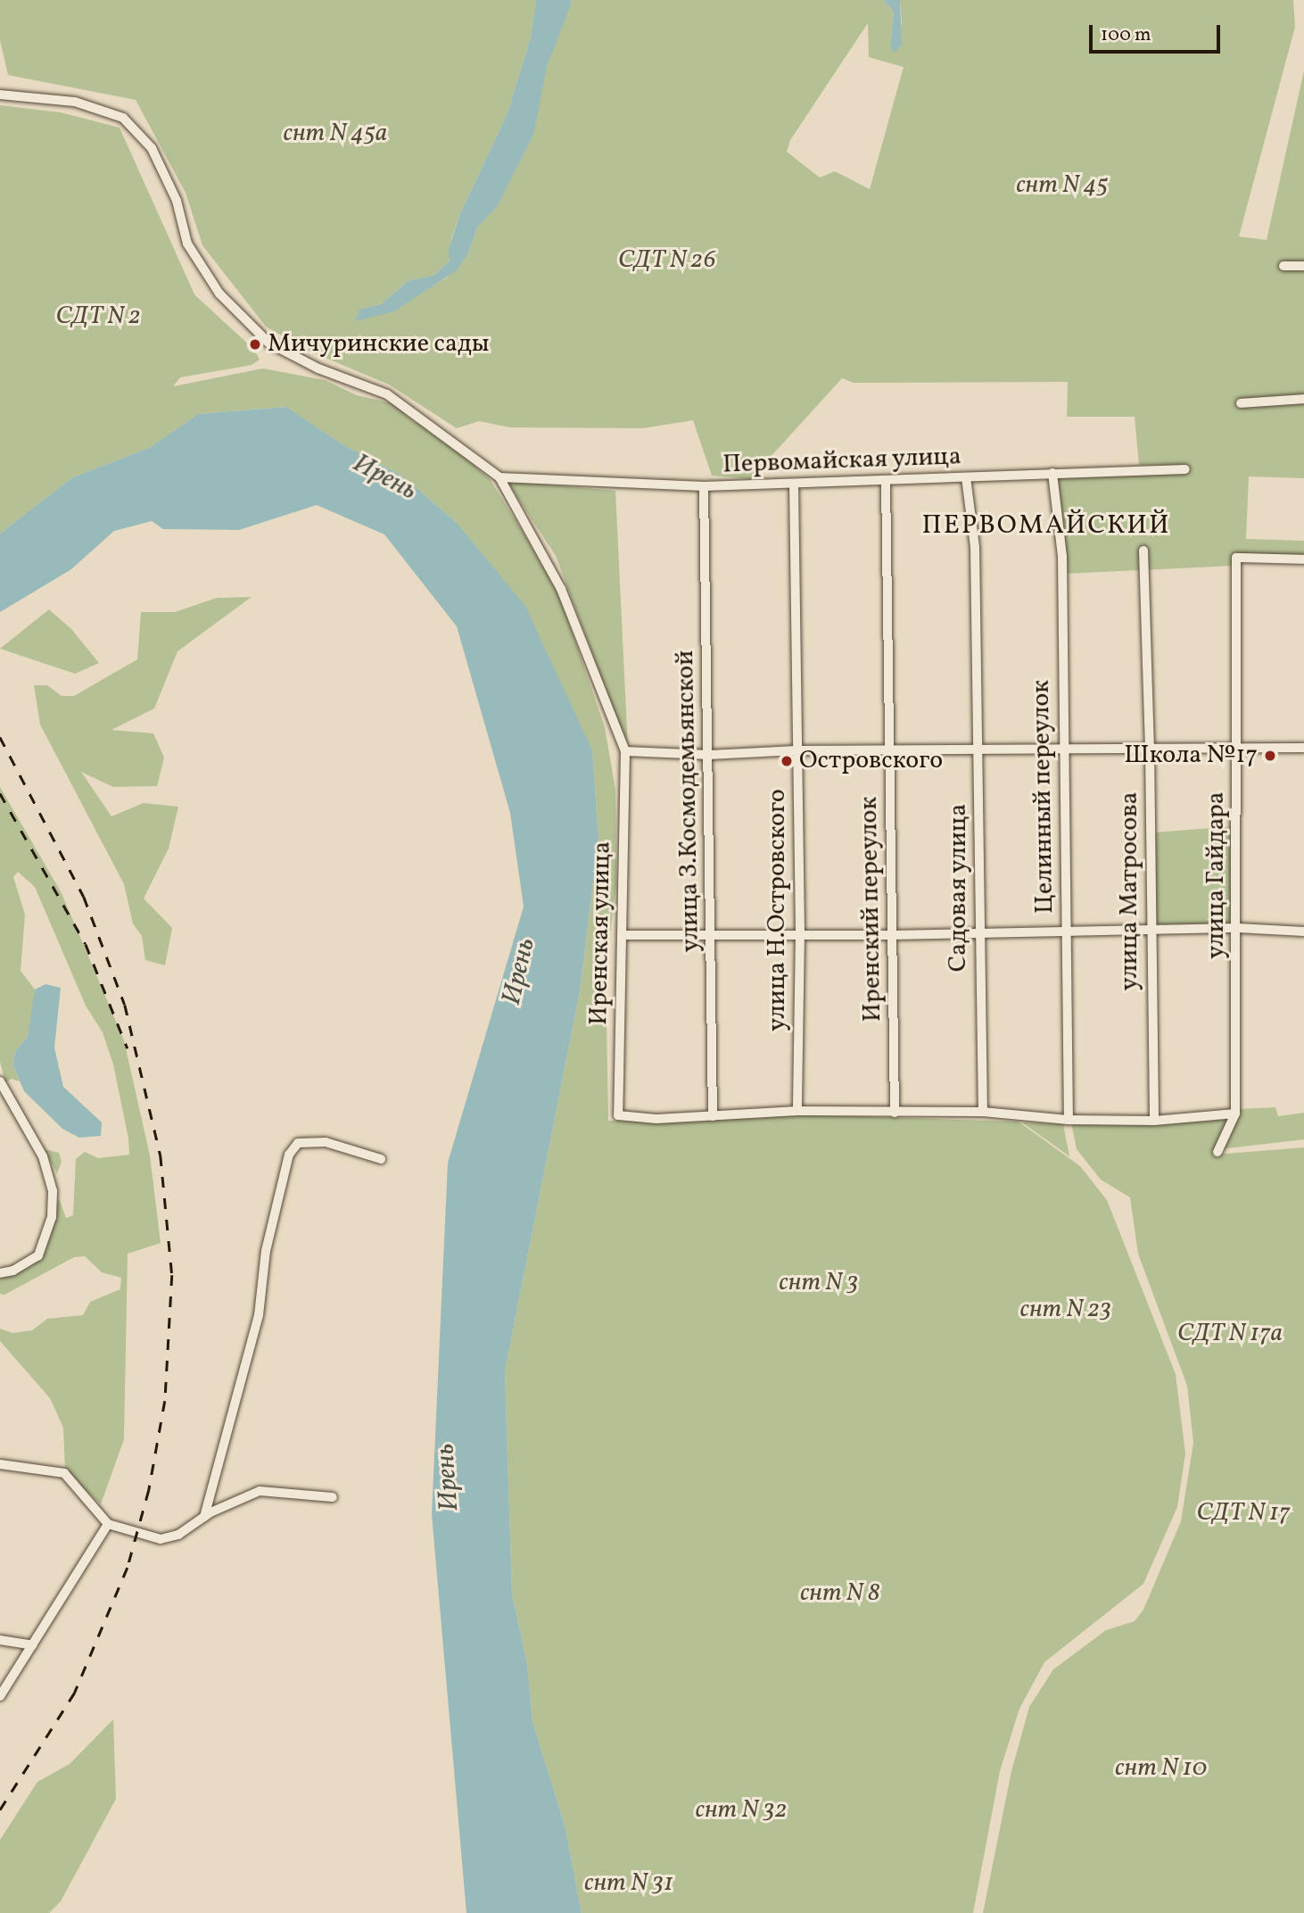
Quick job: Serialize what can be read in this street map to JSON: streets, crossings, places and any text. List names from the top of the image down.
{
  "streets": {
    "street": [
      "Первомайская улица",
      "Целинный переулок",
      "улица З.Космодемьянской",
      "улица Гайдара",
      "Садовая улица",
      "улица Матросова",
      "Иренский переулок",
      "улица Н.Островского",
      "Иренская улица"
    ]
  },
  "crossings": [
    ["Первомайская улица", "Целинный переулок"],
    ["Первомайская улица", "улица З.Космодемьянской"],
    ["Первомайская улица", "Садовая улица"],
    ["Первомайская улица", "Иренский переулок"],
    ["Первомайская улица", "улица Н.Островского"],
    ["улица З.Космодемьянской", "Иренская улица"]
  ],
  "districts": ["ПЕРВОМАЙСКИЙ"],
  "water": ["Ирень"],
  "parks": [
    "снт N 45а",
    "снт N 45",
    "СДТ N 26",
    "СДТ N 2",
    "снт N 3",
    "снт N 23",
    "СДТ N 17а",
    "СДТ N 17",
    "снт N 8",
    "снт N 10",
    "снт N 32",
    "снт N 31"
  ],
  "places": ["Мичуринские сады", "Школа №17", "Островского"],
  "scale_bar": "100 m"
}
